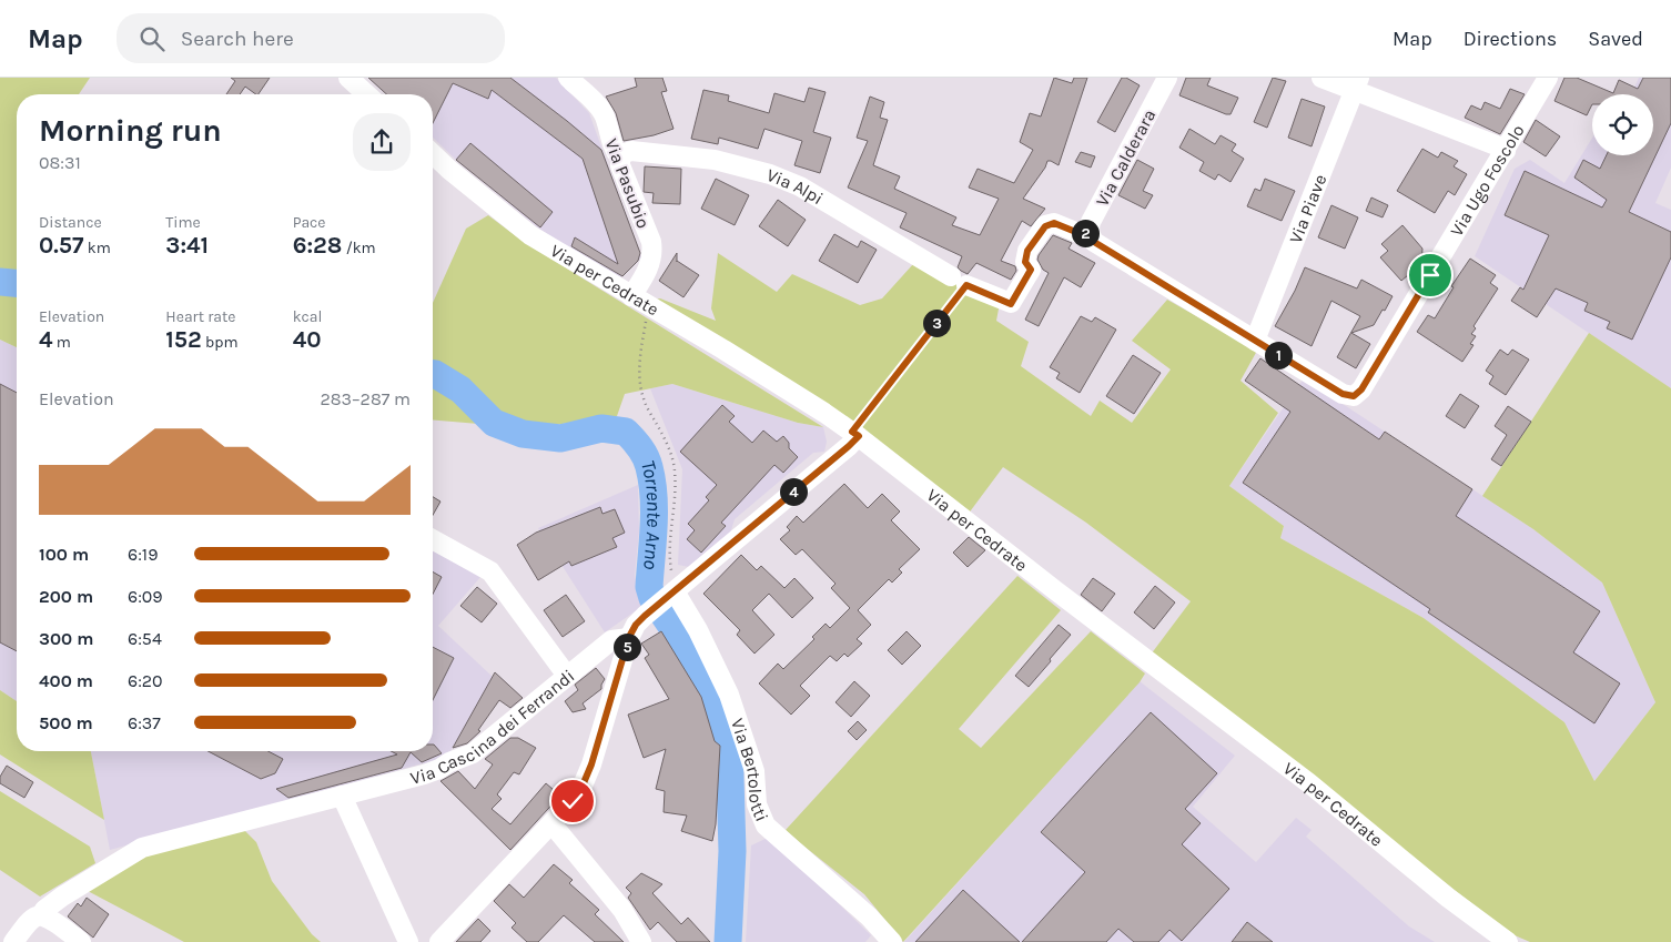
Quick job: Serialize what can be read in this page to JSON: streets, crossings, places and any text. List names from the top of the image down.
{
  "streets": {
    "street": [
      "Via Calderara",
      "Via Ugo Foscolo",
      "Via Pasubio",
      "Via Alpi",
      "Via Piave",
      "Via per Cedrate",
      "Via Cascina dei Ferrandi",
      "Via Bertolotti"
    ]
  },
  "crossings": [
    ["Via Ugo Foscolo", "Via Piave"],
    ["Via Pasubio", "Via Alpi"],
    ["Via Pasubio", "Via per Cedrate"]
  ],
  "water": ["Torrente Arno"],
  "page": {
    "header": "Map",
    "search": "Search here",
    "nav": ["Map", "Directions", "Saved"],
    "heading": ["Morning run", "08:31"],
    "stats": [
      ["Distance", "0.57 km"],
      ["Time", "3:41"],
      ["Pace", "6:28 /km"],
      ["Elevation", "4 m"],
      ["Heart rate", "152 bpm"],
      ["kcal", "40"]
    ],
    "pins": [
      "2",
      "3",
      "1",
      "4",
      "5"
    ],
    "chart": ["Elevation", "283–287 m"],
    "list": [
      {
        "name": "100 m",
        "note": "6:19"
      },
      {
        "name": "200 m",
        "note": "6:09"
      },
      {
        "name": "300 m",
        "note": "6:54"
      },
      {
        "name": "400 m",
        "note": "6:20"
      },
      {
        "name": "500 m",
        "note": "6:37"
      }
    ]
  }
}
